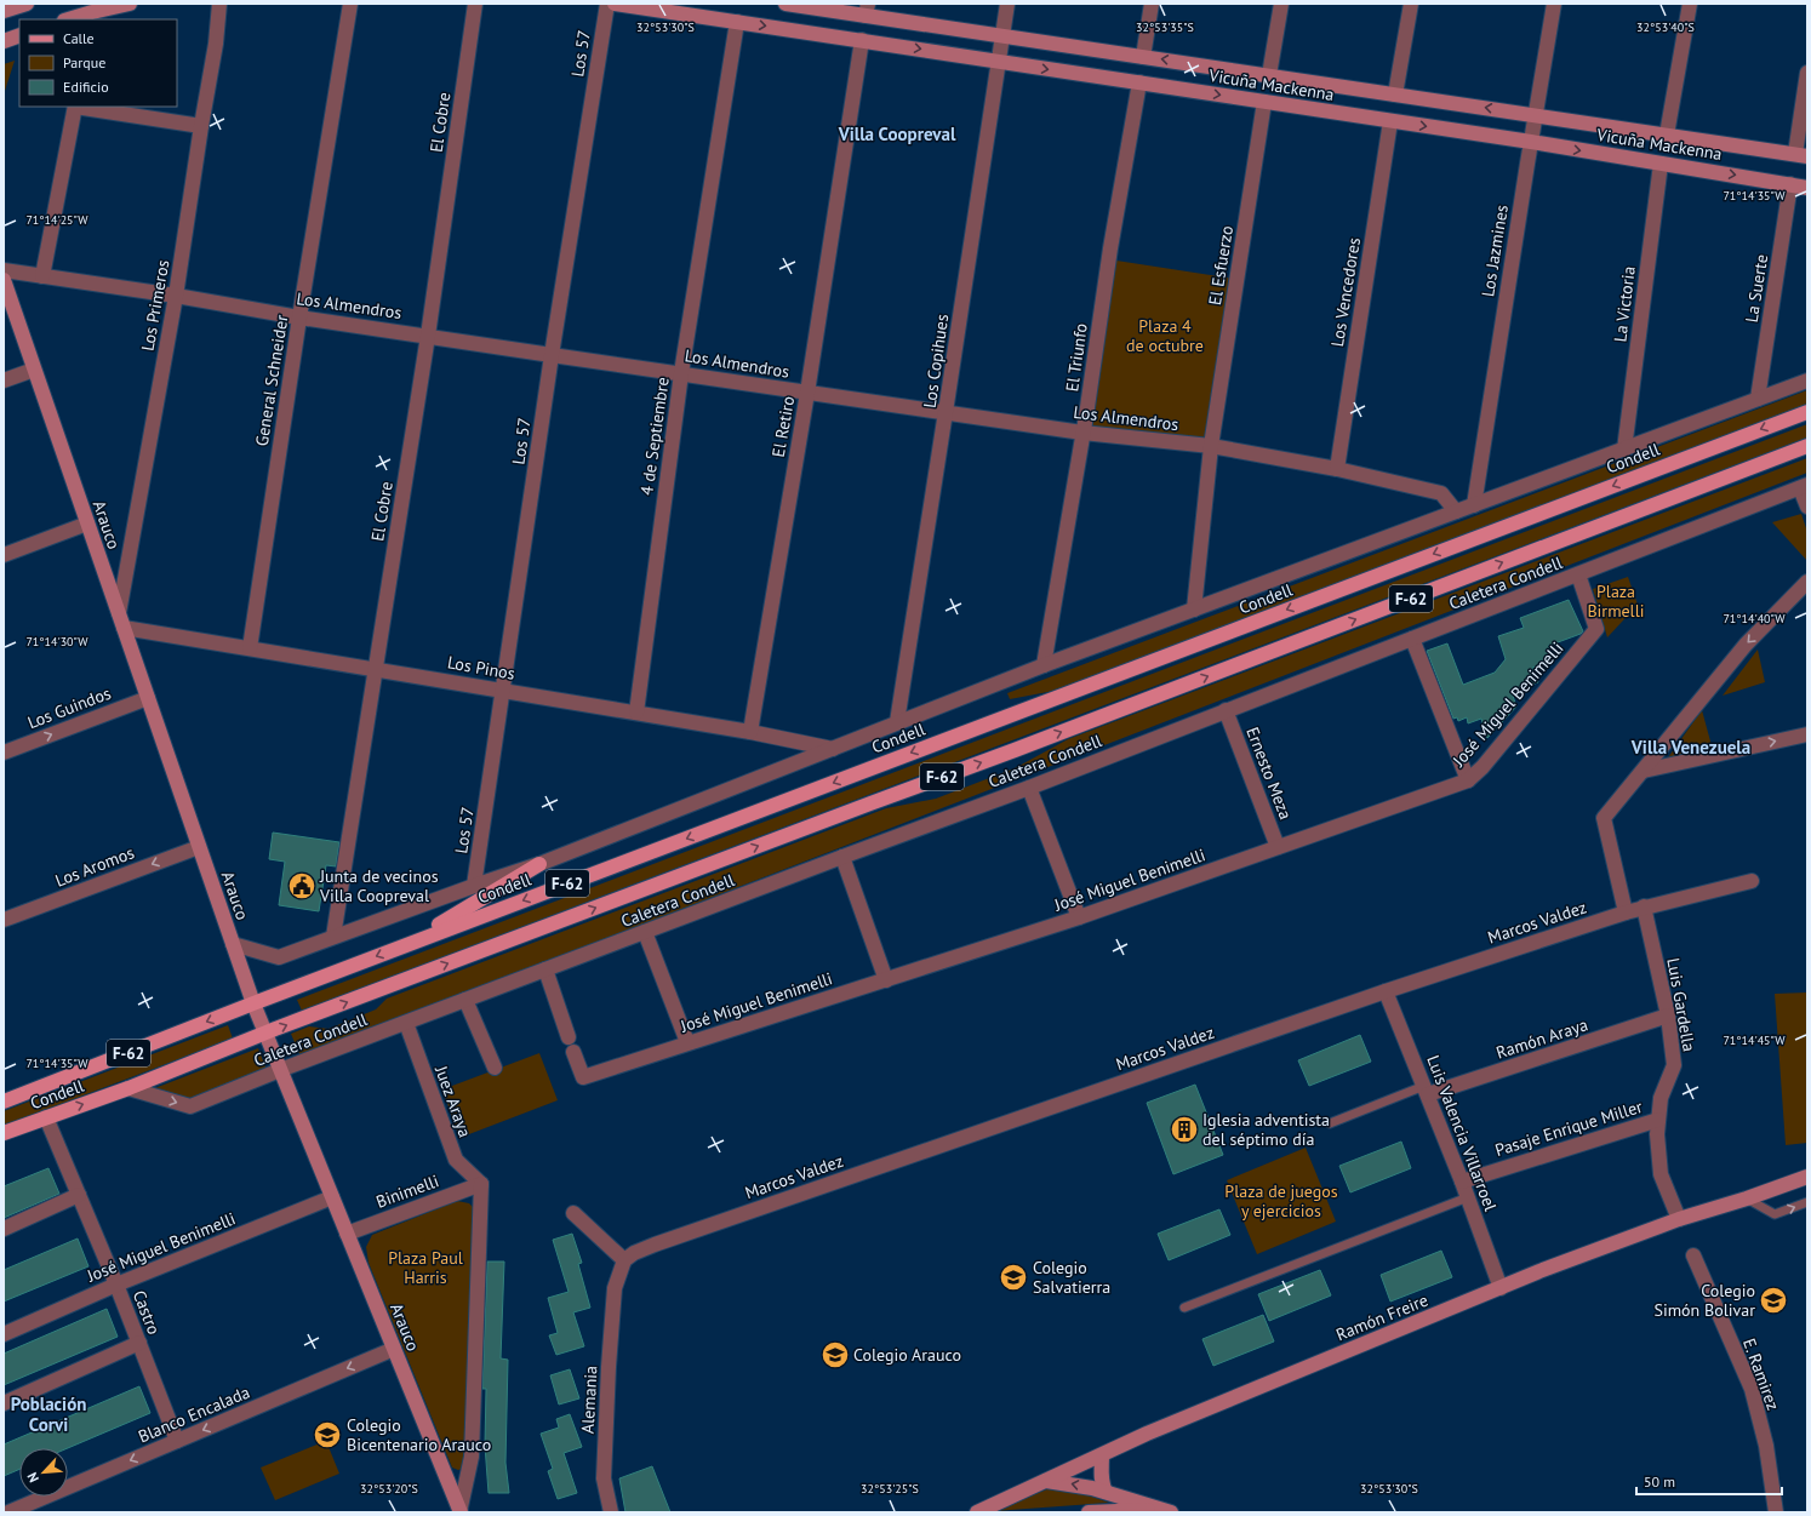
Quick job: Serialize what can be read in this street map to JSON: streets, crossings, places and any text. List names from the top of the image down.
{
  "streets": {
    "main road": [
      "Vicuña Mackenna",
      "Condell",
      "Arauco",
      "F-62",
      "Ramón Freire"
    ],
    "street": [
      "Los 57",
      "El Cobre",
      "Los Jazmines",
      "El Esfuerzo",
      "La Suerte",
      "Los Vencedores",
      "La Victoria",
      "Los Primeros",
      "Los Almendros",
      "El Triunfo",
      "Los Copihues",
      "General Schneider",
      "El Retiro",
      "4 de Septiembre",
      "Caletera Condell",
      "Los Pinos",
      "José Miguel Benimelli",
      "Los Guindos",
      "Ernesto Meza",
      "Los Aromos",
      "Marcos Valdez",
      "Luis Gardella",
      "Ramón Araya",
      "Juez Araya",
      "Pasaje Enrique Miller",
      "Luis Valencia Villarroel",
      "Binimelli",
      "Castro",
      "E. Ramirez",
      "Alemania",
      "Blanco Encalada"
    ]
  },
  "crossings": [
    ["Los 57", "Los Almendros"],
    ["Los 57", "Los Pinos"],
    ["Vicuña Mackenna", "Los Jazmines"],
    ["Vicuña Mackenna", "El Esfuerzo"],
    ["Vicuña Mackenna", "La Suerte"],
    ["Vicuña Mackenna", "Los Vencedores"],
    ["Vicuña Mackenna", "La Victoria"],
    ["Vicuña Mackenna", "El Triunfo"],
    ["Vicuña Mackenna", "Los Copihues"],
    ["Vicuña Mackenna", "El Retiro"],
    ["Vicuña Mackenna", "4 de Septiembre"],
    ["El Cobre", "Los Almendros"],
    ["El Cobre", "Los Pinos"],
    ["El Esfuerzo", "Los Almendros"],
    ["Los Vencedores", "Los Almendros"],
    ["Los Primeros", "Los Almendros"],
    ["Los Primeros", "Arauco"],
    ["Los Almendros", "El Triunfo"],
    ["Los Almendros", "Los Copihues"],
    ["Los Almendros", "General Schneider"],
    ["Los Almendros", "El Retiro"],
    ["Los Almendros", "4 de Septiembre"],
    ["General Schneider", "Los Pinos"],
    ["El Retiro", "Los Pinos"],
    ["4 de Septiembre", "Los Pinos"],
    ["Condell", "Arauco"],
    ["Condell", "Caletera Condell"],
    ["Condell", "Castro"],
    ["Arauco", "Caletera Condell"],
    ["Arauco", "Los Pinos"],
    ["Arauco", "José Miguel Benimelli"],
    ["Arauco", "Los Guindos"],
    ["Arauco", "Los Aromos"],
    ["Arauco", "Juez Araya"],
    ["Arauco", "Binimelli"],
    ["Arauco", "Blanco Encalada"],
    ["Caletera Condell", "José Miguel Benimelli"],
    ["Caletera Condell", "Ernesto Meza"],
    ["Caletera Condell", "Juez Araya"],
    ["José Miguel Benimelli", "Ernesto Meza"],
    ["José Miguel Benimelli", "Castro"],
    ["Marcos Valdez", "Luis Gardella"],
    ["Marcos Valdez", "Luis Valencia Villarroel"],
    ["Marcos Valdez", "Alemania"],
    ["Luis Gardella", "Ramón Araya"],
    ["Luis Gardella", "Pasaje Enrique Miller"],
    ["Luis Gardella", "Ramón Freire"],
    ["Ramón Araya", "Luis Valencia Villarroel"],
    ["Juez Araya", "Binimelli"],
    ["Pasaje Enrique Miller", "Luis Valencia Villarroel"],
    ["Luis Valencia Villarroel", "Ramón Freire"],
    ["Castro", "Blanco Encalada"]
  ],
  "one_way": ["Los Guindos", "Los Aromos"],
  "districts": ["Villa Coopreval", "Villa Venezuela", "Población Corvi"],
  "parks": [
    "Plaza 4 de octubre",
    "Plaza Birmelli",
    "Plaza de juegos y ejercicios",
    "Plaza Paul Harris"
  ],
  "places": {
    "public building": ["Junta de vecinos Villa Coopreval"],
    "building": ["Iglesia adventista del séptimo día"],
    "school or university": [
      "Colegio Salvatierra",
      "Colegio Simón Bolivar",
      "Colegio Arauco",
      "Colegio Bicentenario Arauco"
    ]
  },
  "legend": ["Calle", "Parque", "Edificio"],
  "scale_bar": "50 m",
  "north": "bottom left",
  "coordinates": [
    "32°53'30\"S",
    "32°53'40\"S",
    "32°53'35\"S",
    "71°14'35\"W",
    "71°14'25\"W",
    "71°14'40\"W",
    "71°14'30\"W",
    "71°14'45\"W",
    "32°53'20\"S",
    "32°53'25\"S"
  ]
}
